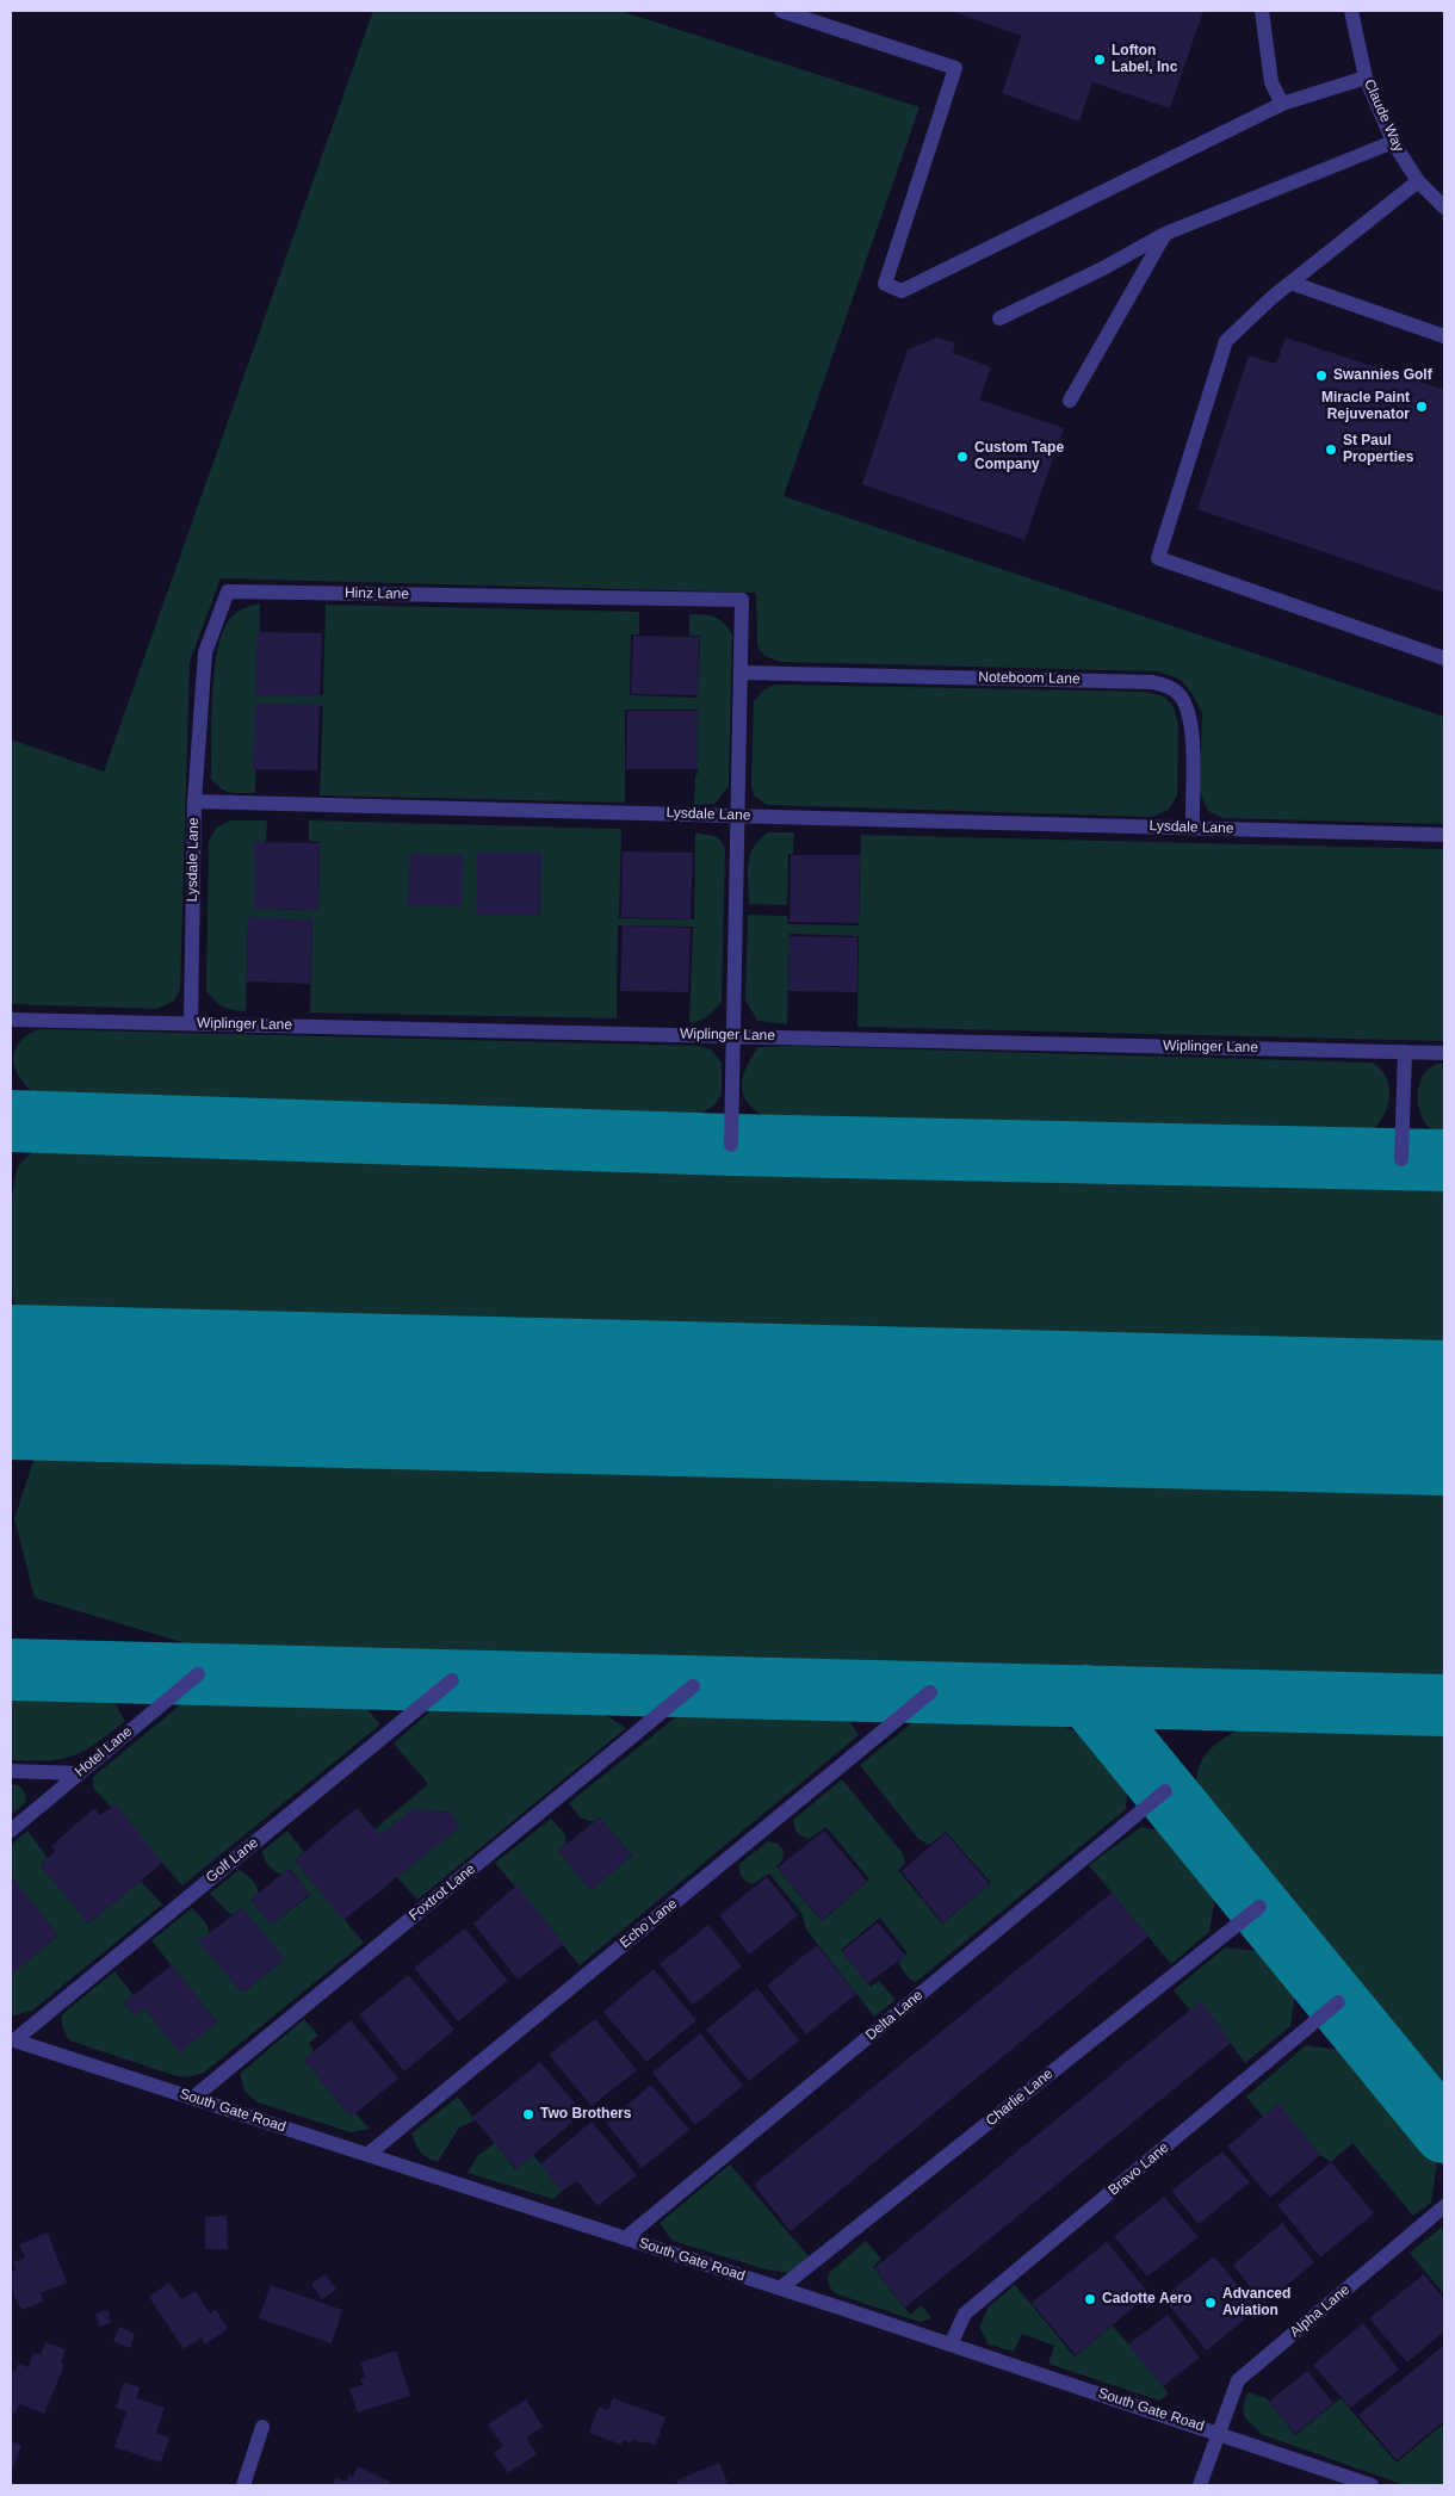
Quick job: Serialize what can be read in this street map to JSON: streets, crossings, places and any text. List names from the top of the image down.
{
  "streets": {
    "street": [
      "Claude Way",
      "Hinz Lane",
      "Noteboom Lane",
      "Lysdale Lane",
      "Wiplinger Lane",
      "Hotel Lane",
      "Golf Lane",
      "Foxtrot Lane",
      "Echo Lane",
      "Delta Lane",
      "Charlie Lane",
      "South Gate Road",
      "Bravo Lane",
      "Alpha Lane"
    ]
  },
  "crossings": [
    ["Hinz Lane", "Noteboom Lane"],
    ["Hinz Lane", "Lysdale Lane"],
    ["Noteboom Lane", "Lysdale Lane"],
    ["Lysdale Lane", "Wiplinger Lane"],
    ["Golf Lane", "South Gate Road"],
    ["Foxtrot Lane", "South Gate Road"],
    ["Echo Lane", "South Gate Road"],
    ["Delta Lane", "South Gate Road"],
    ["Charlie Lane", "South Gate Road"],
    ["South Gate Road", "Bravo Lane"],
    ["South Gate Road", "Alpha Lane"]
  ],
  "places": [
    "Lofton Label, Inc",
    "Swannies Golf",
    "Miracle Paint Rejuvenator",
    "St Paul Properties",
    "Custom Tape Company",
    "Two Brothers",
    "Cadotte Aero",
    "Advanced Aviation"
  ]
}
